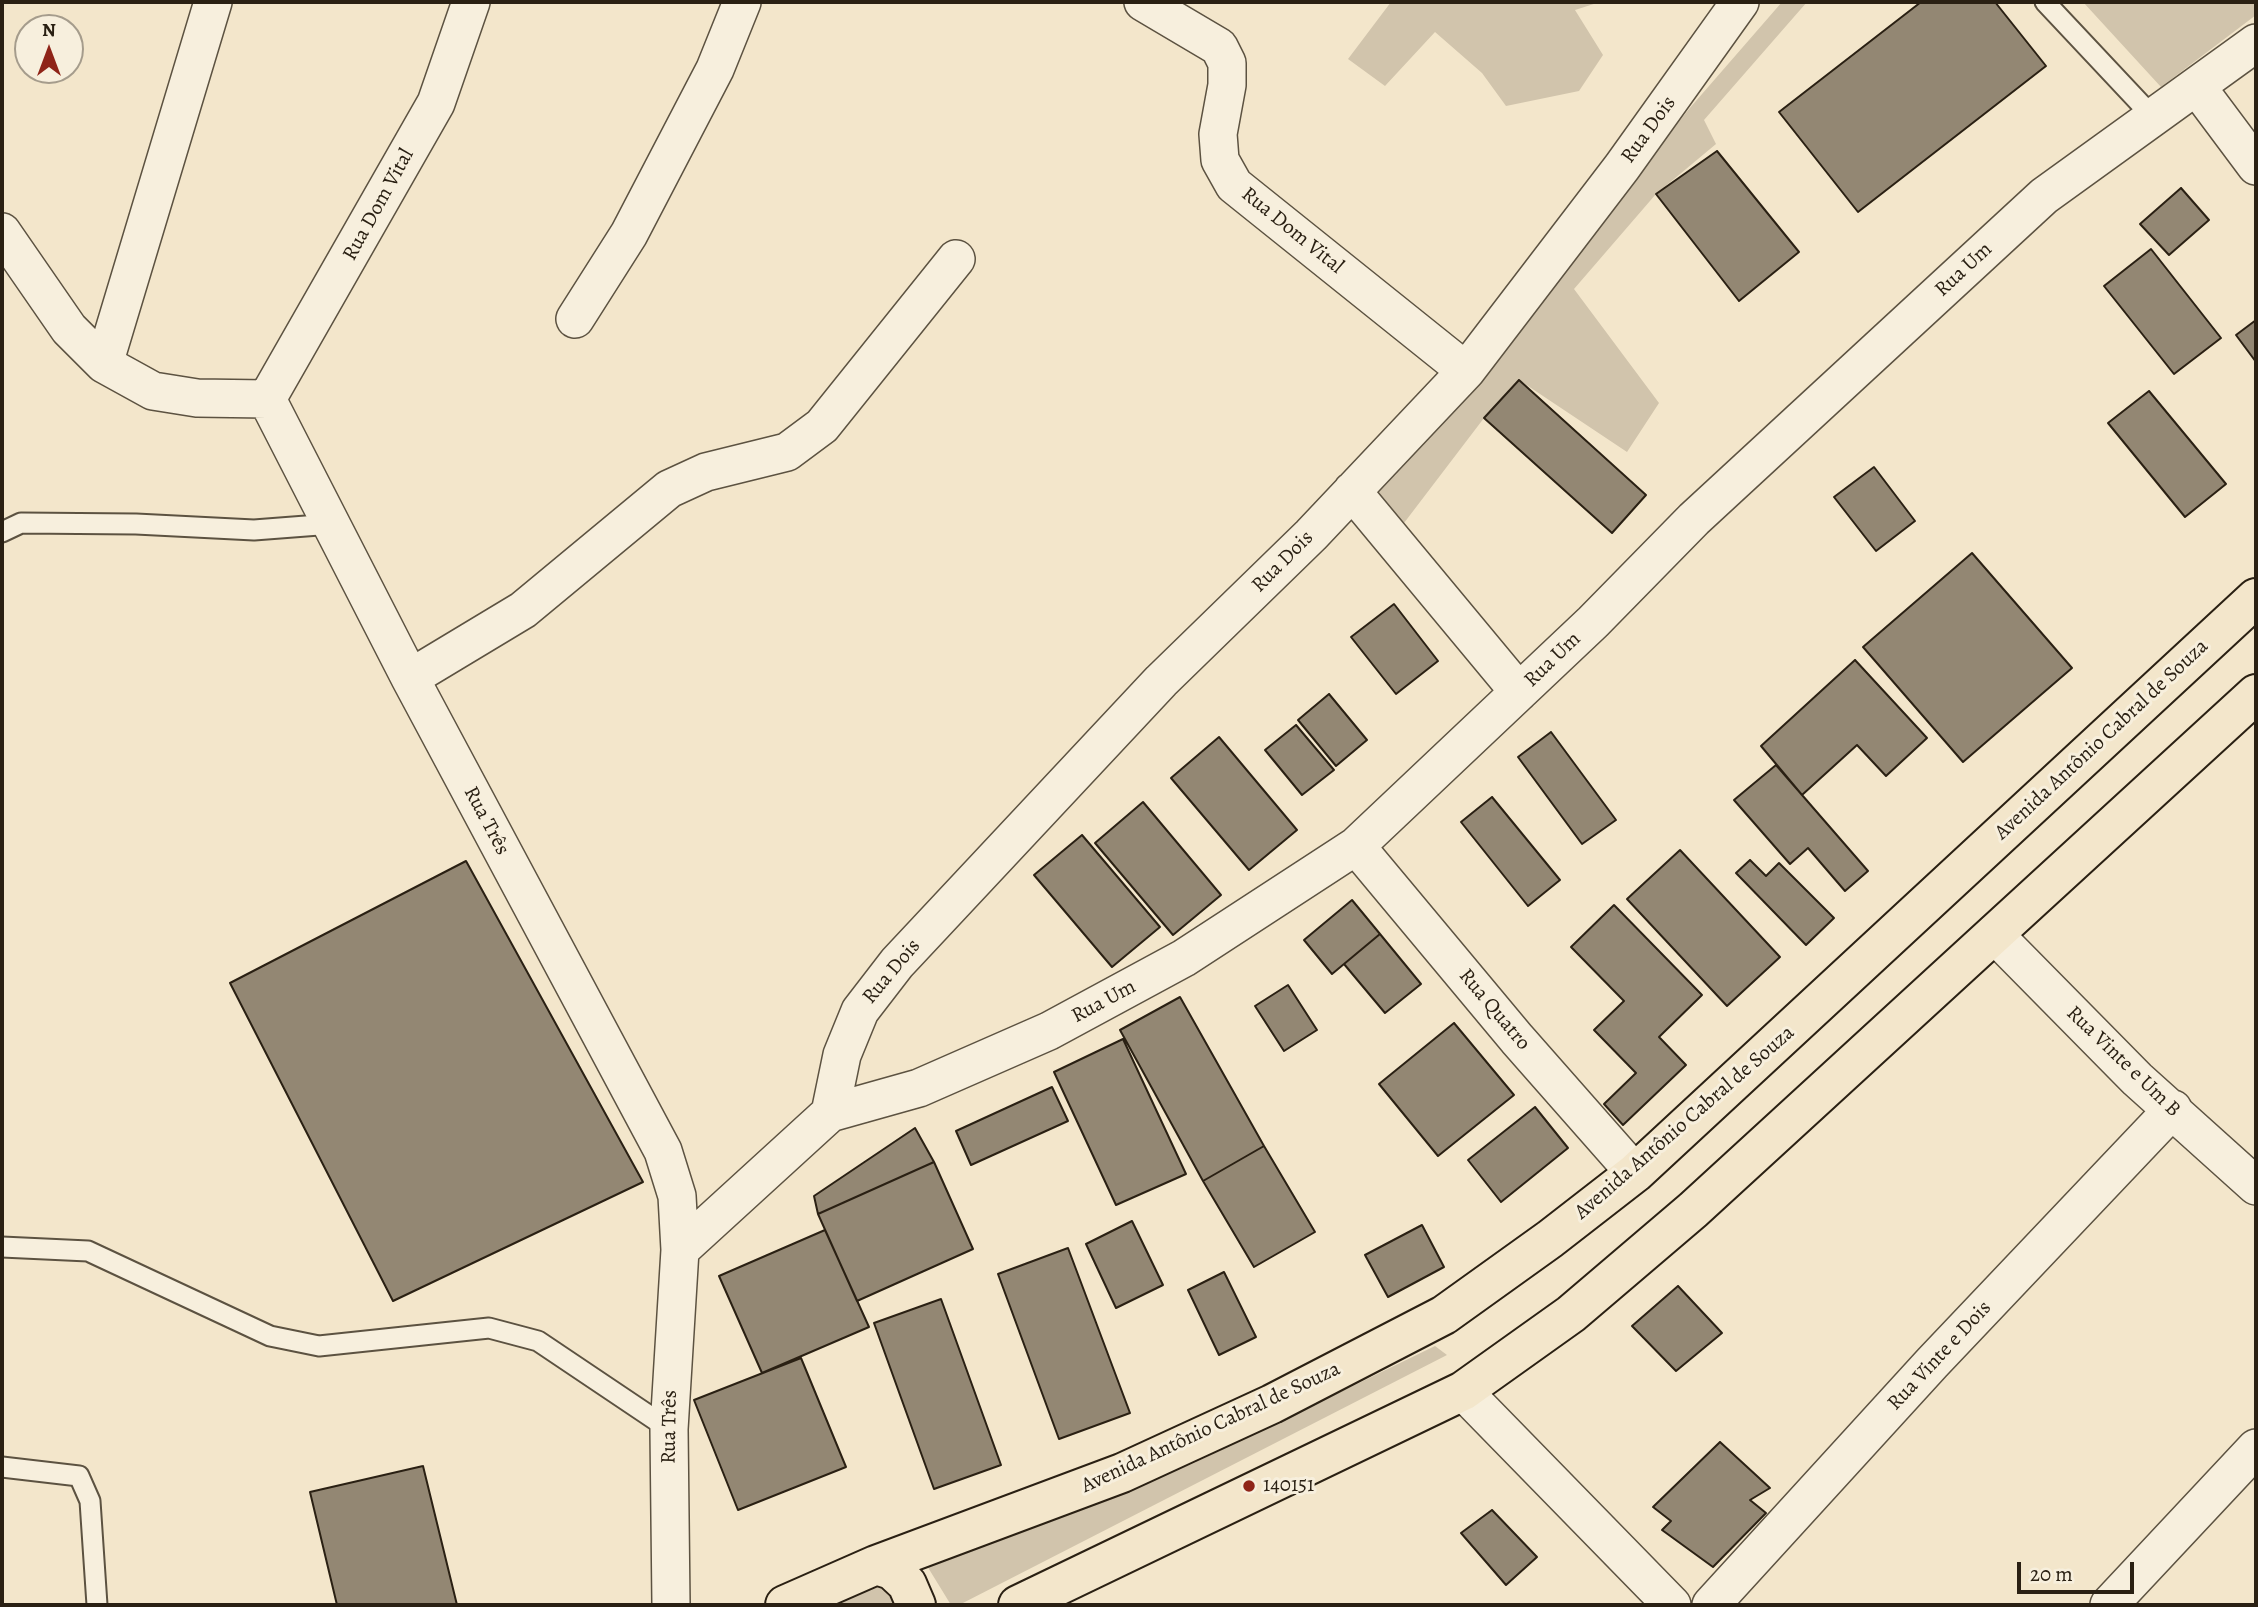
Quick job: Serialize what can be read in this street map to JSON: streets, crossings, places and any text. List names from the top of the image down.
{
  "streets": {
    "highway": ["Avenida Antônio Cabral de Souza"],
    "street": [
      "Rua Dois",
      "Rua Dom Vital",
      "Rua Um",
      "Rua Três",
      "Rua Quatro",
      "Rua Vinte e Um B",
      "Rua Vinte e Dois"
    ]
  },
  "crossings": [
    ["Rua Dois", "Rua Dom Vital"],
    ["Rua Dois", "Rua Um"],
    ["Rua Dom Vital", "Rua Três"],
    ["Rua Um", "Rua Quatro"],
    ["Avenida Antônio Cabral de Souza", "Rua Quatro"],
    ["Rua Vinte e Um B", "Rua Vinte e Dois"]
  ],
  "places": ["140151"],
  "scale_bar": "20 m",
  "north": "top"
}
